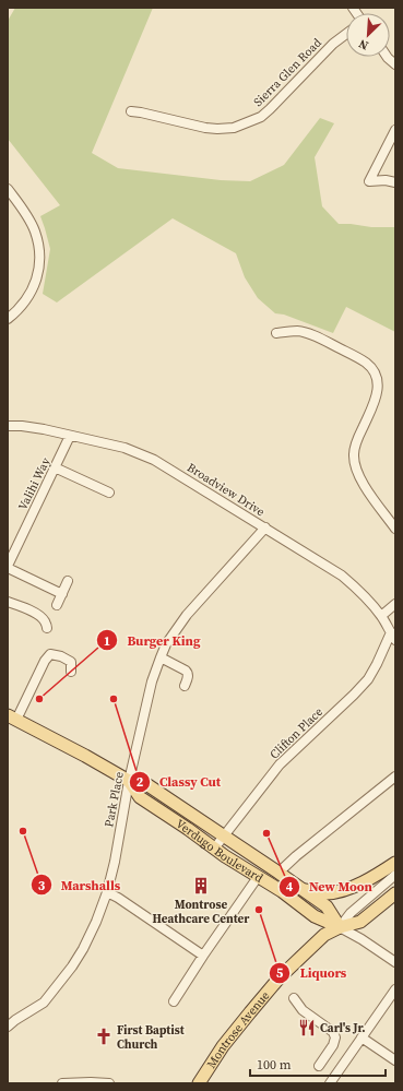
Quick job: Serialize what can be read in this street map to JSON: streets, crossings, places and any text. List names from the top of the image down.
{
  "streets": {
    "main road": ["Verdugo Boulevard", "Montrose Avenue"],
    "street": [
      "Sierra Glen Road",
      "Valihi Way",
      "Broadview Drive",
      "Clifton Place",
      "Park Place"
    ]
  },
  "crossings": [
    ["Valihi Way", "Broadview Drive"],
    ["Broadview Drive", "Clifton Place"],
    ["Broadview Drive", "Park Place"],
    ["Clifton Place", "Verdugo Boulevard"],
    ["Park Place", "Verdugo Boulevard"],
    ["Verdugo Boulevard", "Montrose Avenue"]
  ],
  "places": {
    "other": [
      "Burger King",
      "Classy Cut",
      "Marshalls",
      "New Moon",
      "Liquors"
    ],
    "building": ["Montrose Heathcare Center"],
    "restaurant": ["Carl's Jr."],
    "church": ["First Baptist Church"]
  },
  "scale_bar": "100 m",
  "north": "bottom left"
}
